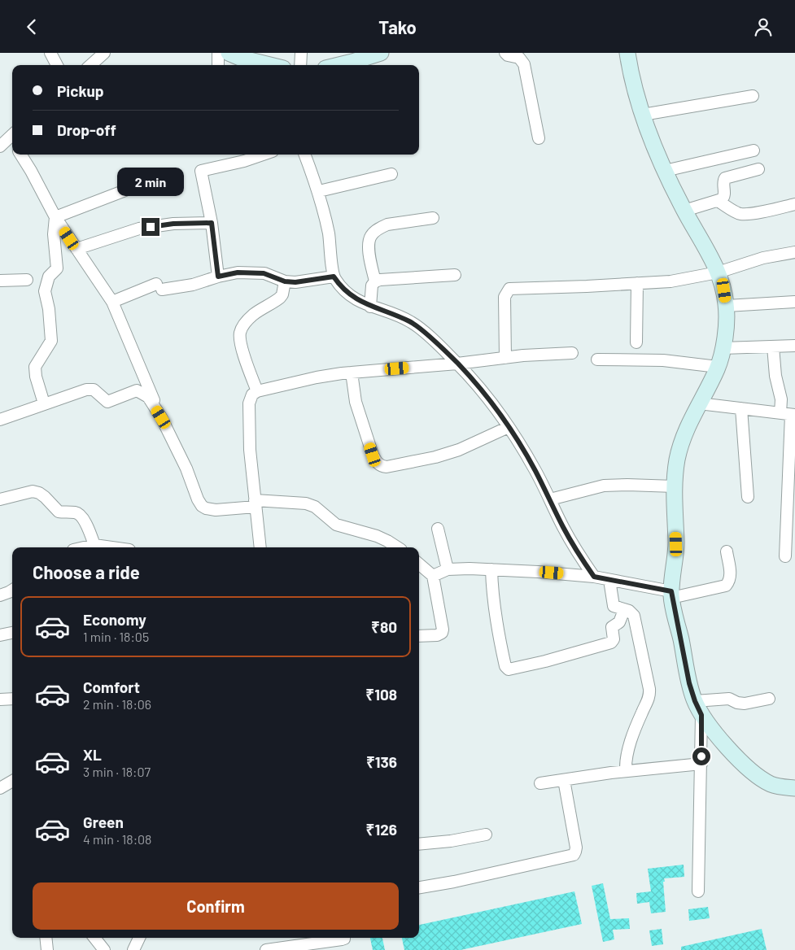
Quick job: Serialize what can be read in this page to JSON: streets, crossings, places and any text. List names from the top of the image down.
{
  "page": {
    "header": "Tako",
    "banner": ["Pickup", "Drop-off"],
    "bubble": "2 min",
    "heading": "Choose a ride",
    "list": [
      {
        "name": "Economy",
        "note": "1 min · 18:05",
        "value": "₹80"
      },
      {
        "name": "Comfort",
        "note": "2 min · 18:06",
        "value": "₹108"
      },
      {
        "name": "XL",
        "note": "3 min · 18:07",
        "value": "₹136"
      },
      {
        "name": "Green",
        "note": "4 min · 18:08",
        "value": "₹126"
      }
    ],
    "buttons": "Confirm"
  }
}
